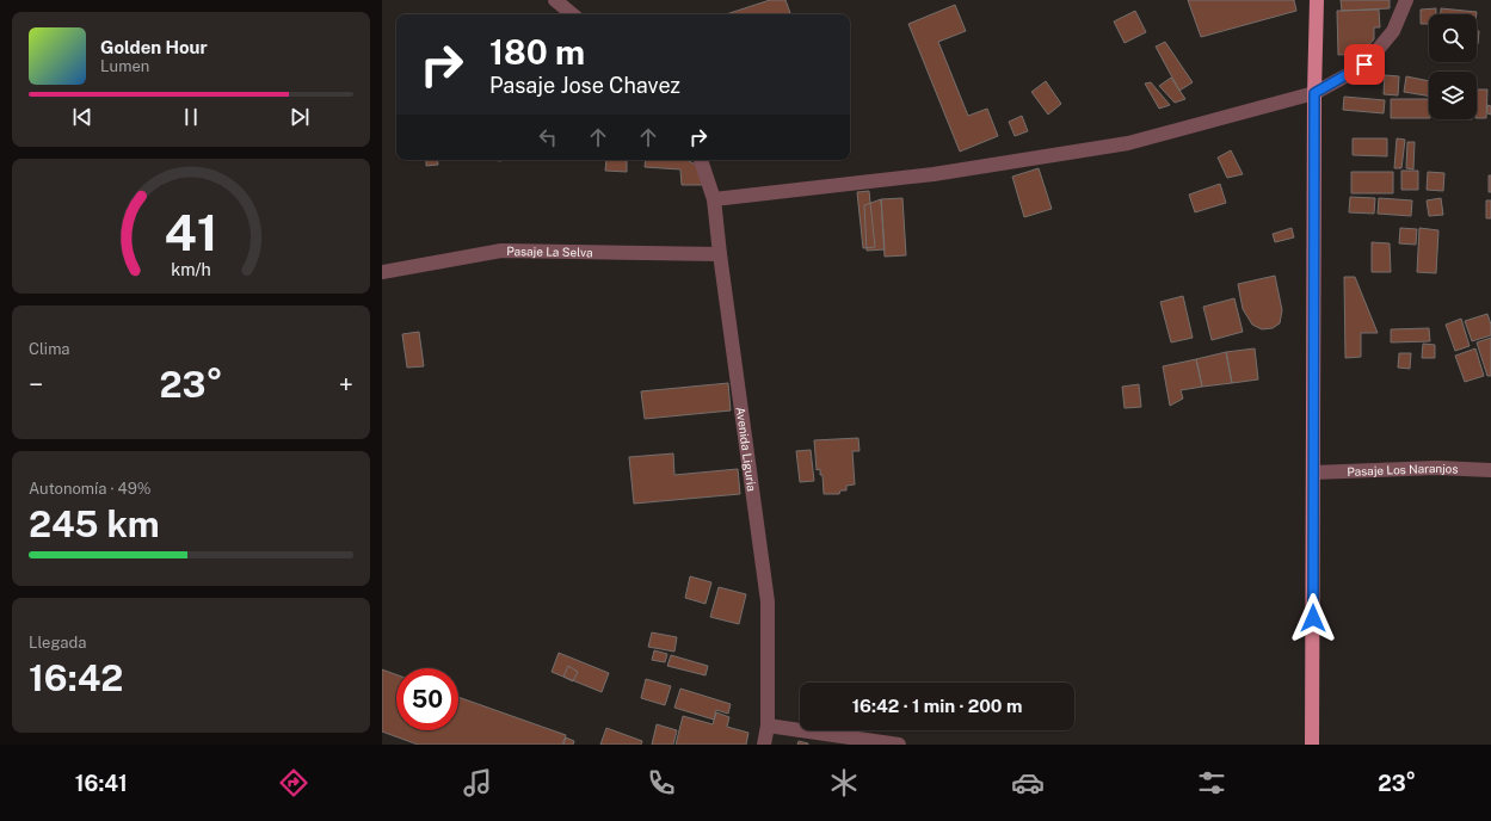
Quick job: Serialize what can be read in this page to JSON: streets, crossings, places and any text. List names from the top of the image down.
{
  "streets": {
    "street": ["Pasaje La Selva", "Avenida Liguria", "Pasaje Los Naranjos"]
  },
  "crossings": [
    ["Pasaje La Selva", "Avenida Liguria"]
  ],
  "page": {
    "turn": ["180 m", "Pasaje Jose Chavez"],
    "song": ["Golden Hour", "Lumen"],
    "tile": [
      "Clima",
      ["Autonomía · 49%", "245 km"],
      ["Llegada", "16:42"]
    ],
    "heat": ["−", "23°", "+"],
    "limit": "50",
    "trip": "16:42 · 1 min · 200 m",
    "tabs": ["16:41", "23°"],
    "gauge": ["41", "km/h"]
  }
}
